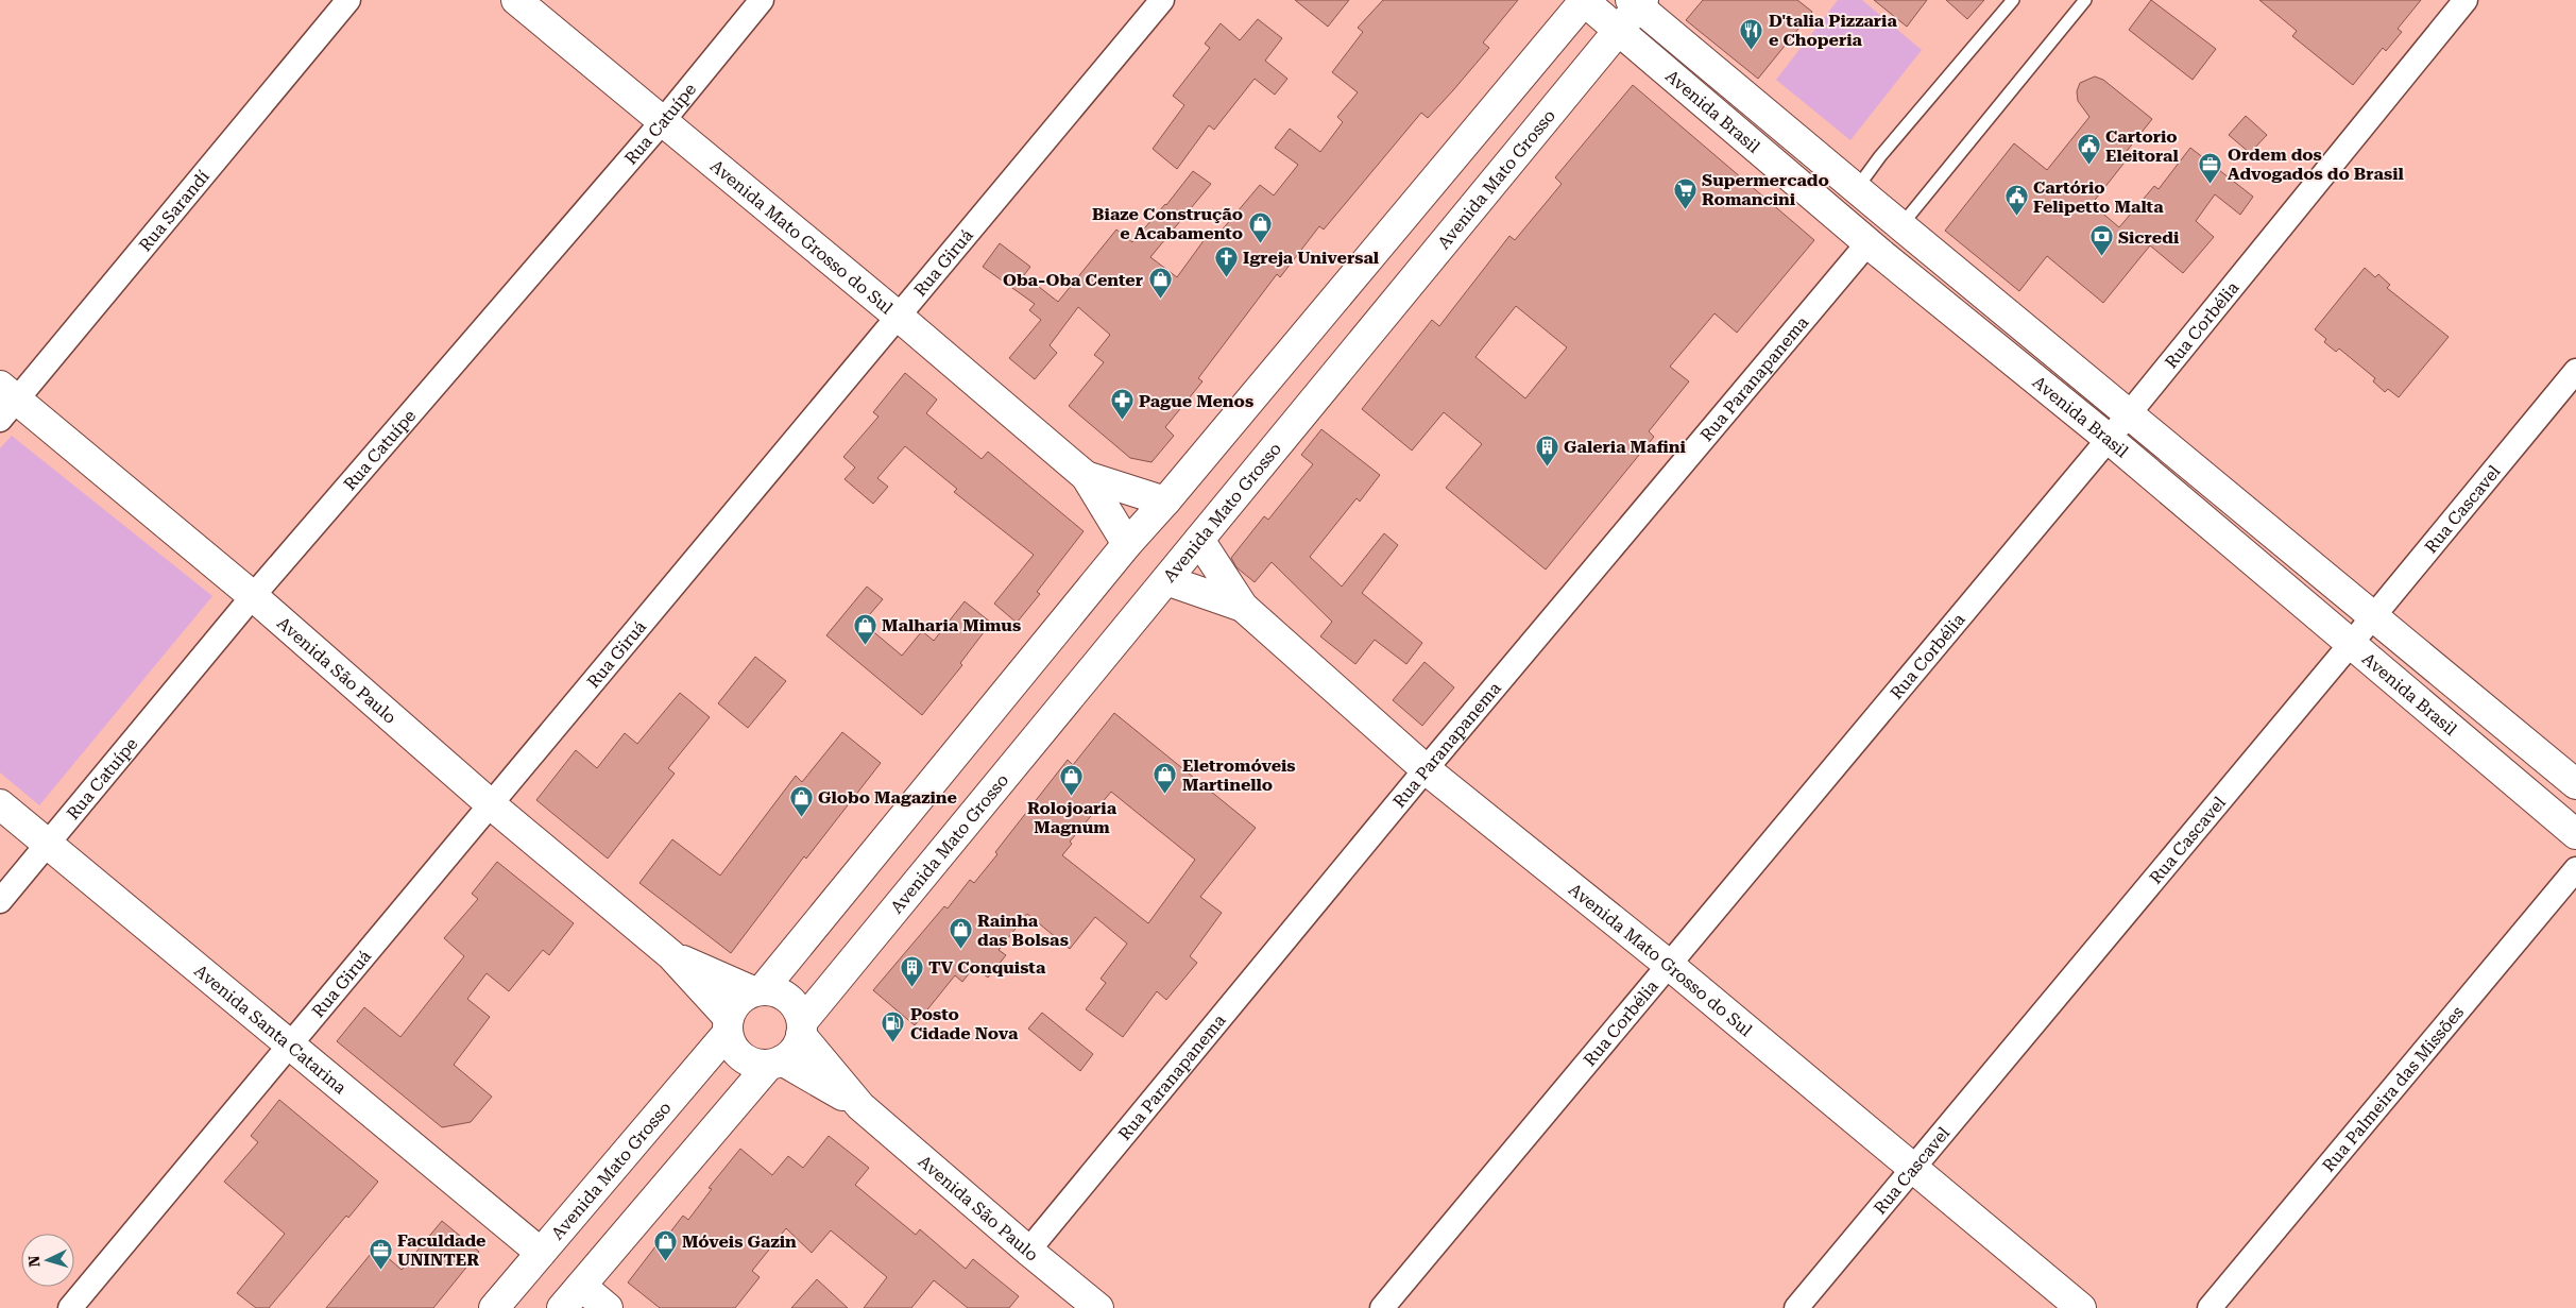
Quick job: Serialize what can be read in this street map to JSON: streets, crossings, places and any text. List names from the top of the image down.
{
  "streets": {
    "main road": [
      "Avenida Brasil",
      "Avenida Mato Grosso",
      "Avenida Mato Grosso do Sul",
      "Avenida São Paulo",
      "Avenida Santa Catarina"
    ],
    "street": [
      "Rua Catuípe",
      "Rua Sarandí",
      "Rua Giruá",
      "Rua Corbélia",
      "Rua Paranapanema",
      "Rua Cascavel",
      "Rua Palmeira das Missões"
    ]
  },
  "crossings": [
    ["Avenida Brasil", "Avenida Mato Grosso"],
    ["Avenida Brasil", "Rua Corbélia"],
    ["Avenida Brasil", "Rua Paranapanema"],
    ["Avenida Brasil", "Rua Cascavel"],
    ["Rua Catuípe", "Avenida Mato Grosso do Sul"],
    ["Rua Catuípe", "Avenida São Paulo"],
    ["Rua Catuípe", "Avenida Santa Catarina"],
    ["Avenida Mato Grosso", "Avenida São Paulo"],
    ["Avenida Mato Grosso", "Avenida Santa Catarina"],
    ["Rua Sarandí", "Avenida São Paulo"],
    ["Avenida Mato Grosso do Sul", "Rua Giruá"],
    ["Avenida Mato Grosso do Sul", "Rua Corbélia"],
    ["Avenida Mato Grosso do Sul", "Rua Paranapanema"],
    ["Avenida Mato Grosso do Sul", "Rua Cascavel"],
    ["Rua Giruá", "Avenida São Paulo"],
    ["Rua Giruá", "Avenida Santa Catarina"],
    ["Rua Paranapanema", "Avenida São Paulo"]
  ],
  "places": {
    "restaurant": ["D'talia Pizzaria e Choperia"],
    "public building": ["Cartorio Eleitoral", "Cartório Felipetto Malta"],
    "office": ["Ordem dos Advogados do Brasil", "Faculdade UNINTER"],
    "supermarket": ["Supermercado Romancini"],
    "shop": [
      "Biaze Construção e Acabamento",
      "Oba-Oba Center",
      "Malharia Mimus",
      "Eletromóveis Martinello",
      "Rolojoaria Magnum",
      "Globo Magazine",
      "Rainha das Bolsas",
      "Móveis Gazin"
    ],
    "bank": ["Sicredi"],
    "church": ["Igreja Universal"],
    "pharmacy": ["Pague Menos"],
    "building": ["Galeria Mafini", "TV Conquista"],
    "fuel station": ["Posto Cidade Nova"]
  },
  "north": "left"
}
